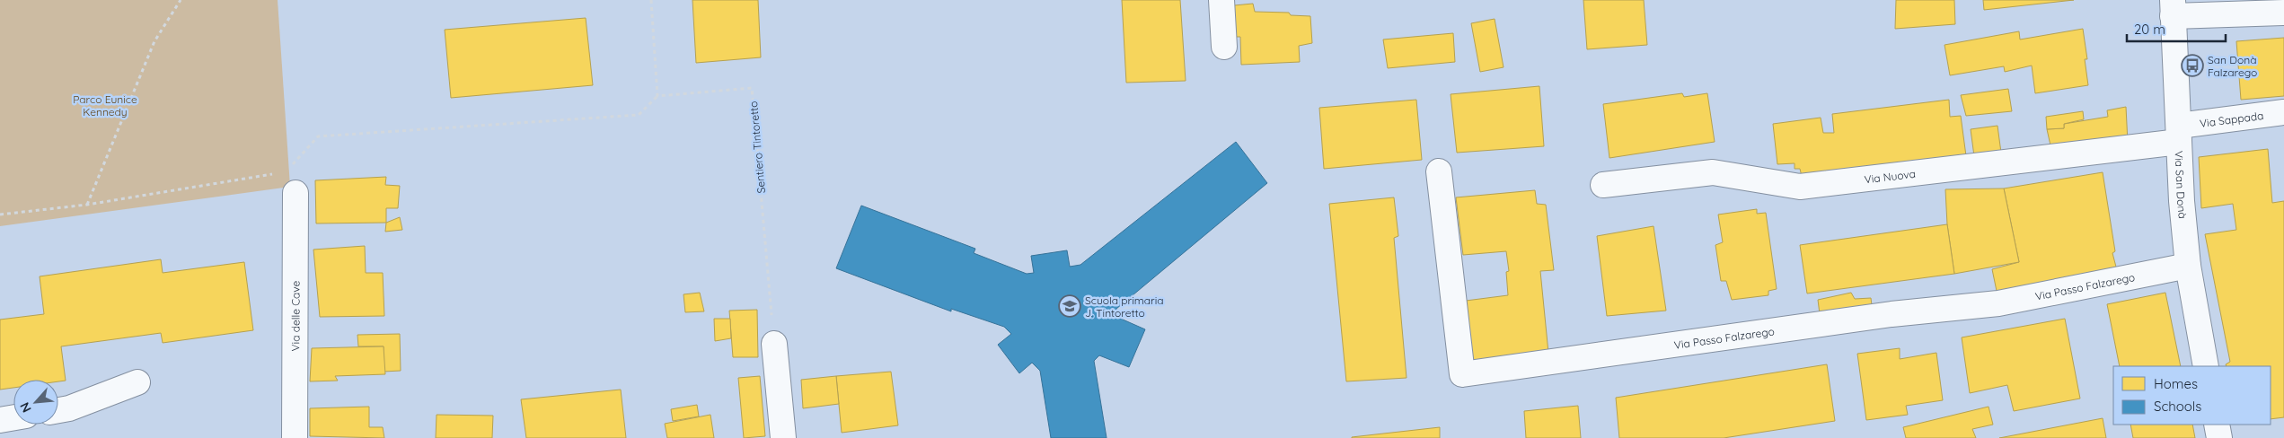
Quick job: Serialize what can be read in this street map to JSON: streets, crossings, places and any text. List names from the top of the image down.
{
  "streets": {
    "street": [
      "Via Sappada",
      "Via Nuova",
      "Via San Donà",
      "Via Passo Falzarego",
      "Via delle Cave"
    ],
    "path": ["Sentiero Tintoretto"]
  },
  "crossings": [
    ["Via Sappada", "Via Nuova"],
    ["Via Sappada", "Via San Donà"],
    ["Via Nuova", "Via San Donà"],
    ["Via San Donà", "Via Passo Falzarego"]
  ],
  "parks": ["Parco Eunice Kennedy"],
  "places": {
    "bus stop": ["San Donà Falzarego"],
    "school or university": ["Scuola primaria J. Tintoretto"]
  },
  "legend": ["Homes", "Schools"],
  "scale_bar": "20 m",
  "north": "bottom left"
}
